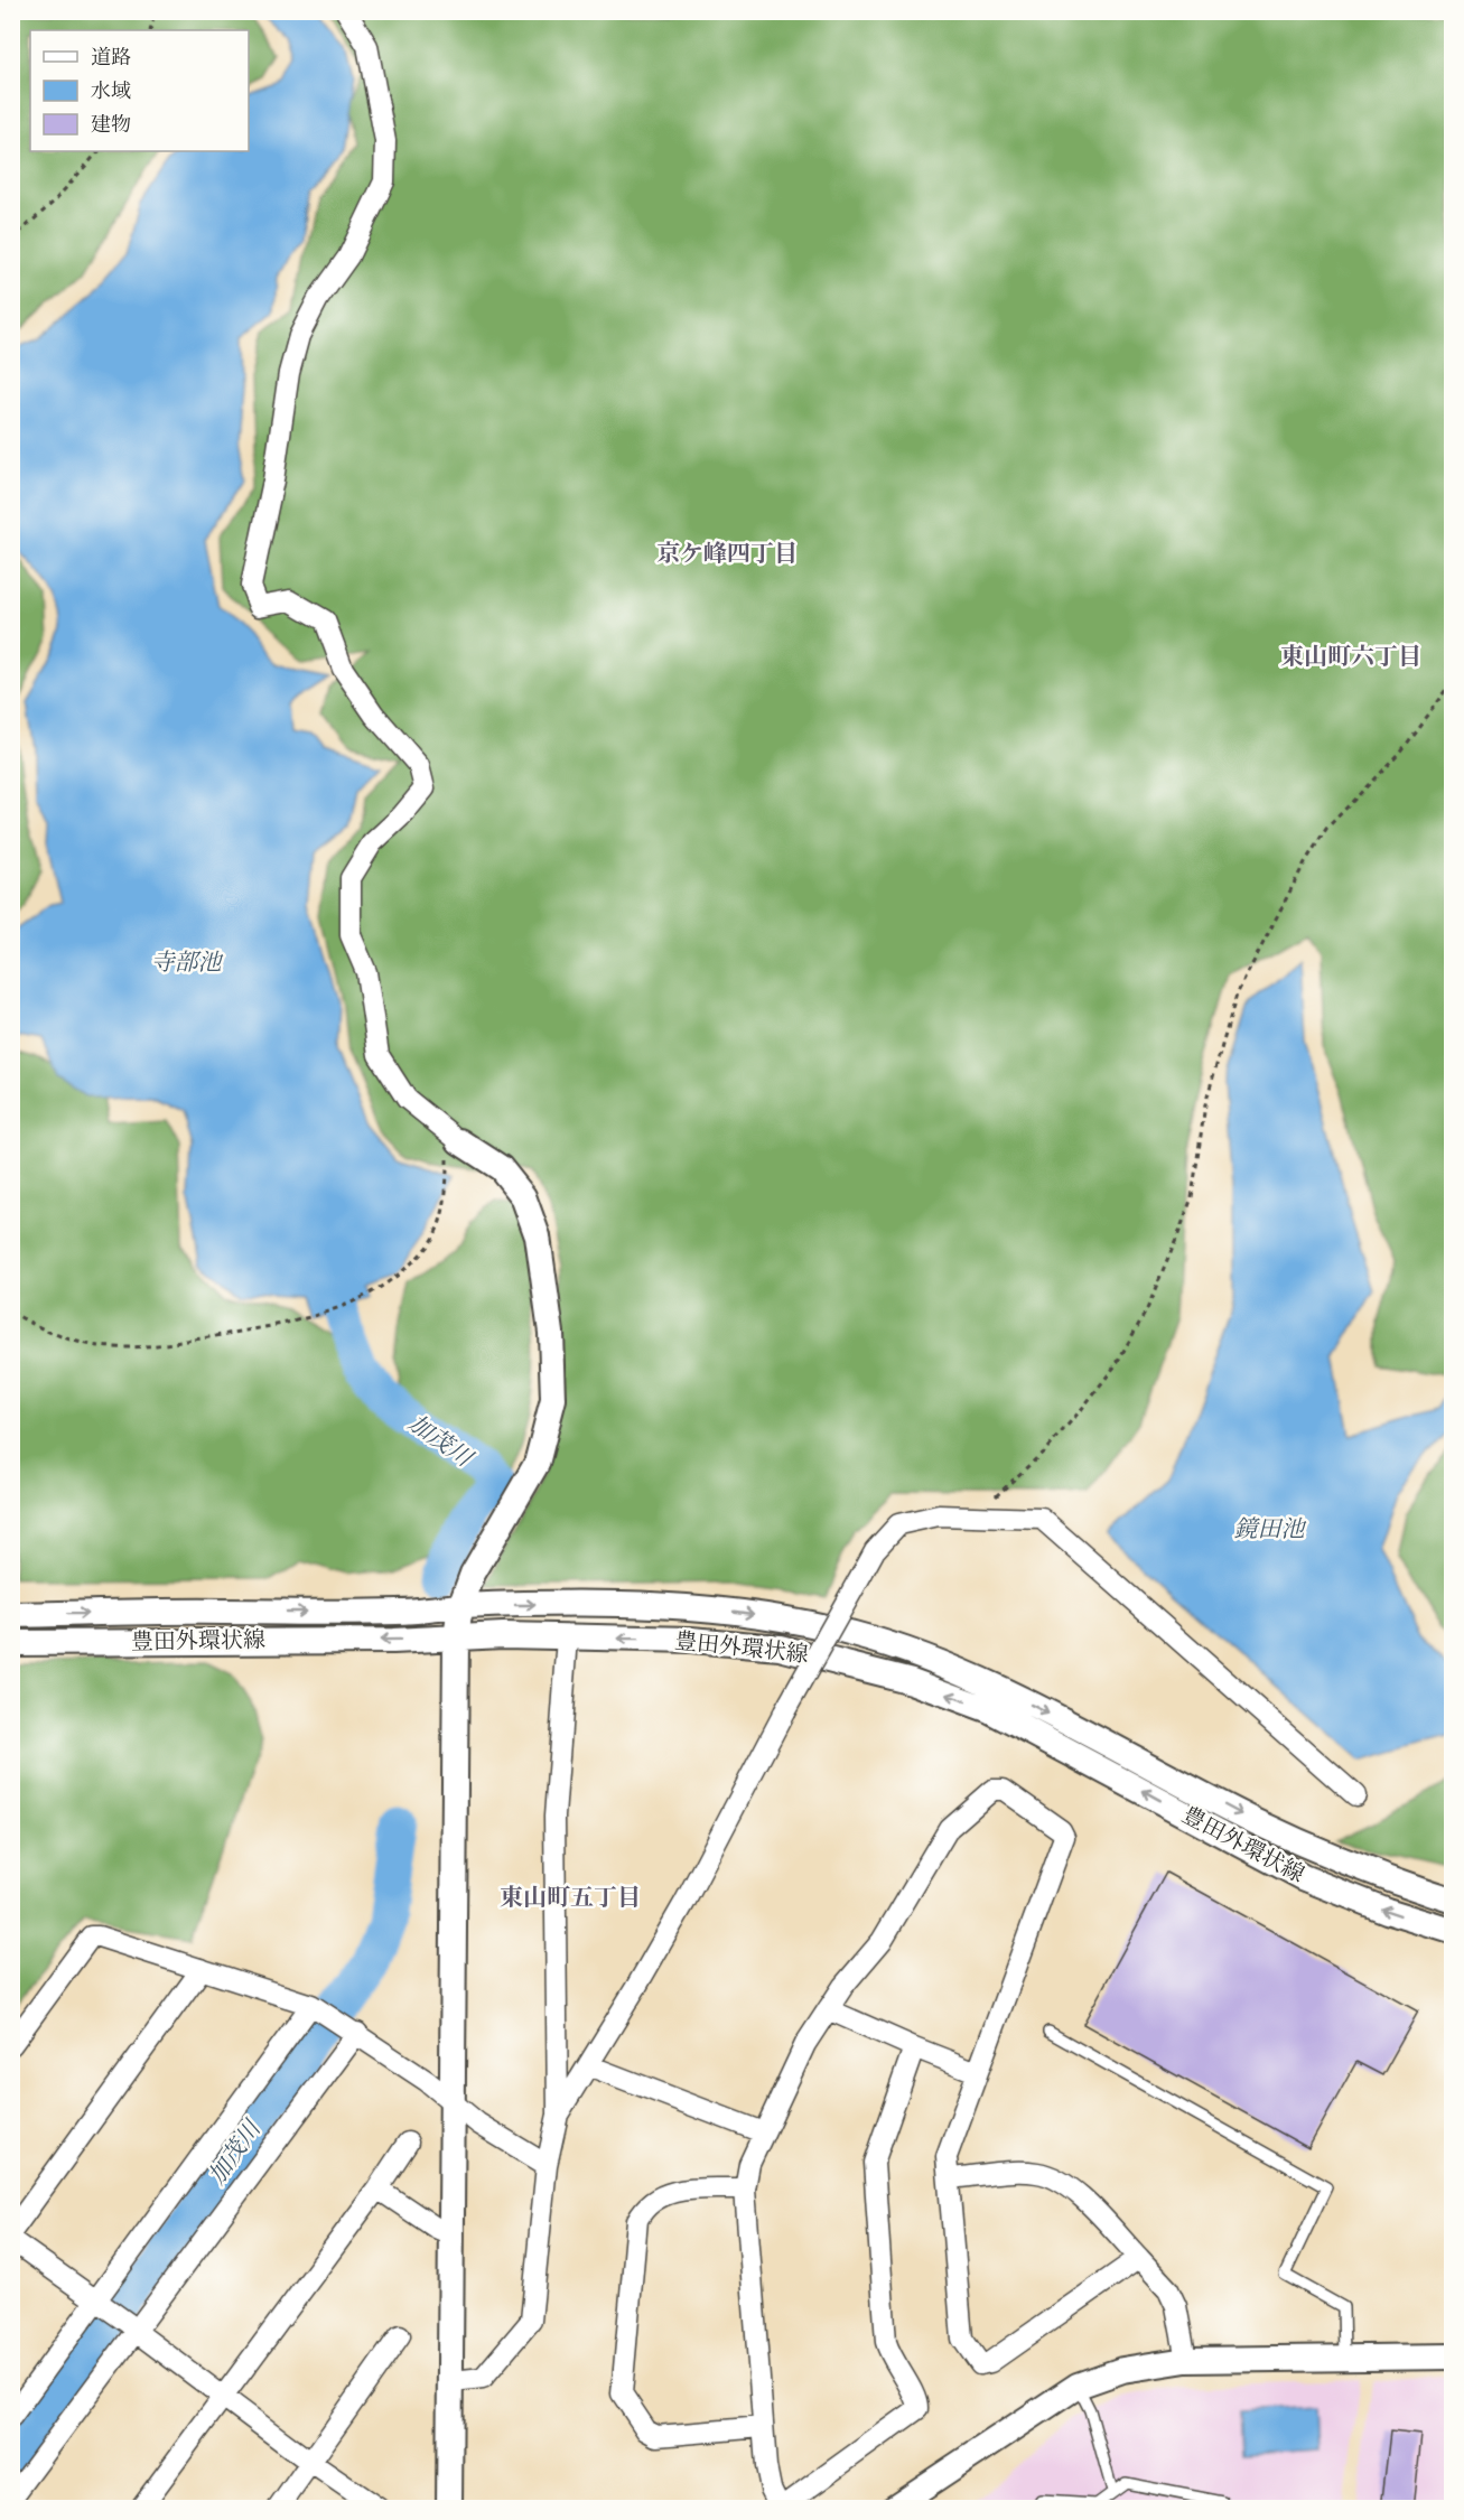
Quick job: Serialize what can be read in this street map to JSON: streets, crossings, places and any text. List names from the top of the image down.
{
  "streets": {
    "street": ["豊田外環状線"]
  },
  "districts": ["京ケ峰四丁目", "東山町六丁目", "東山町五丁目"],
  "water": ["寺部池", "加茂川", "鏡田池"],
  "legend": ["道路", "水域", "建物"]
}
